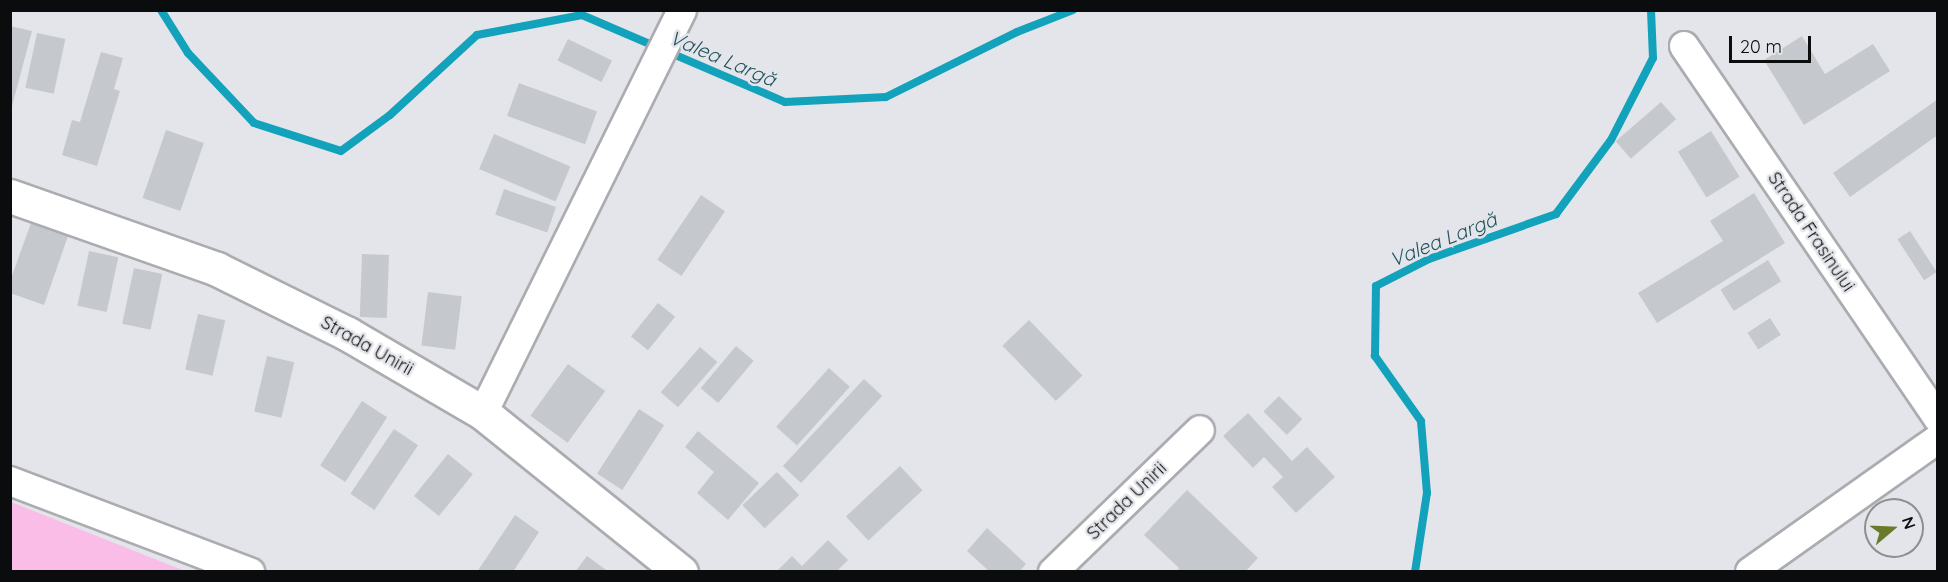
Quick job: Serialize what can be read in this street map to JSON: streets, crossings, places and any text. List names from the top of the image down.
{
  "streets": {
    "main road": ["Strada Unirii"],
    "street": ["Strada Frasinului"]
  },
  "water": ["Valea Largă"],
  "scale_bar": "20 m",
  "north": "right"
}
